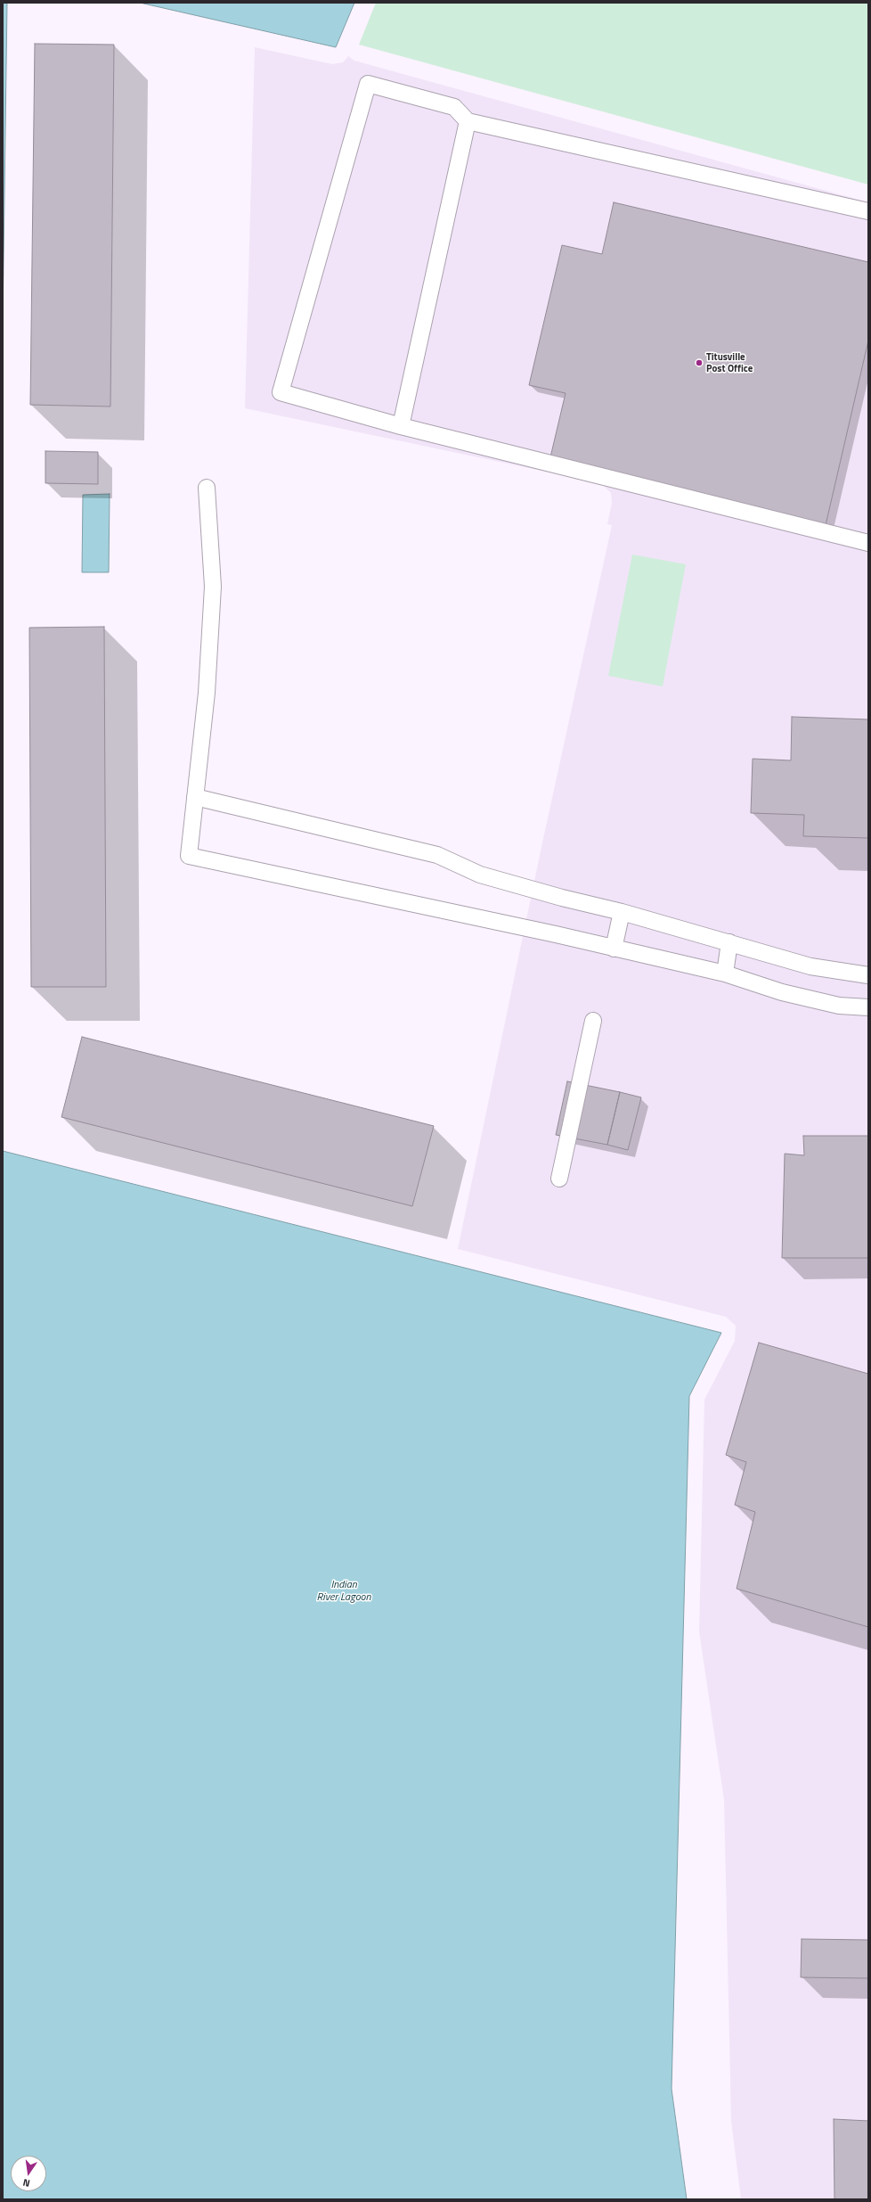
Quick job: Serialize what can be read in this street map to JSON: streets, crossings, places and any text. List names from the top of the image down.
{
  "water": ["Indian River Lagoon"],
  "places": ["Titusville Post Office"],
  "north": "bottom"
}
